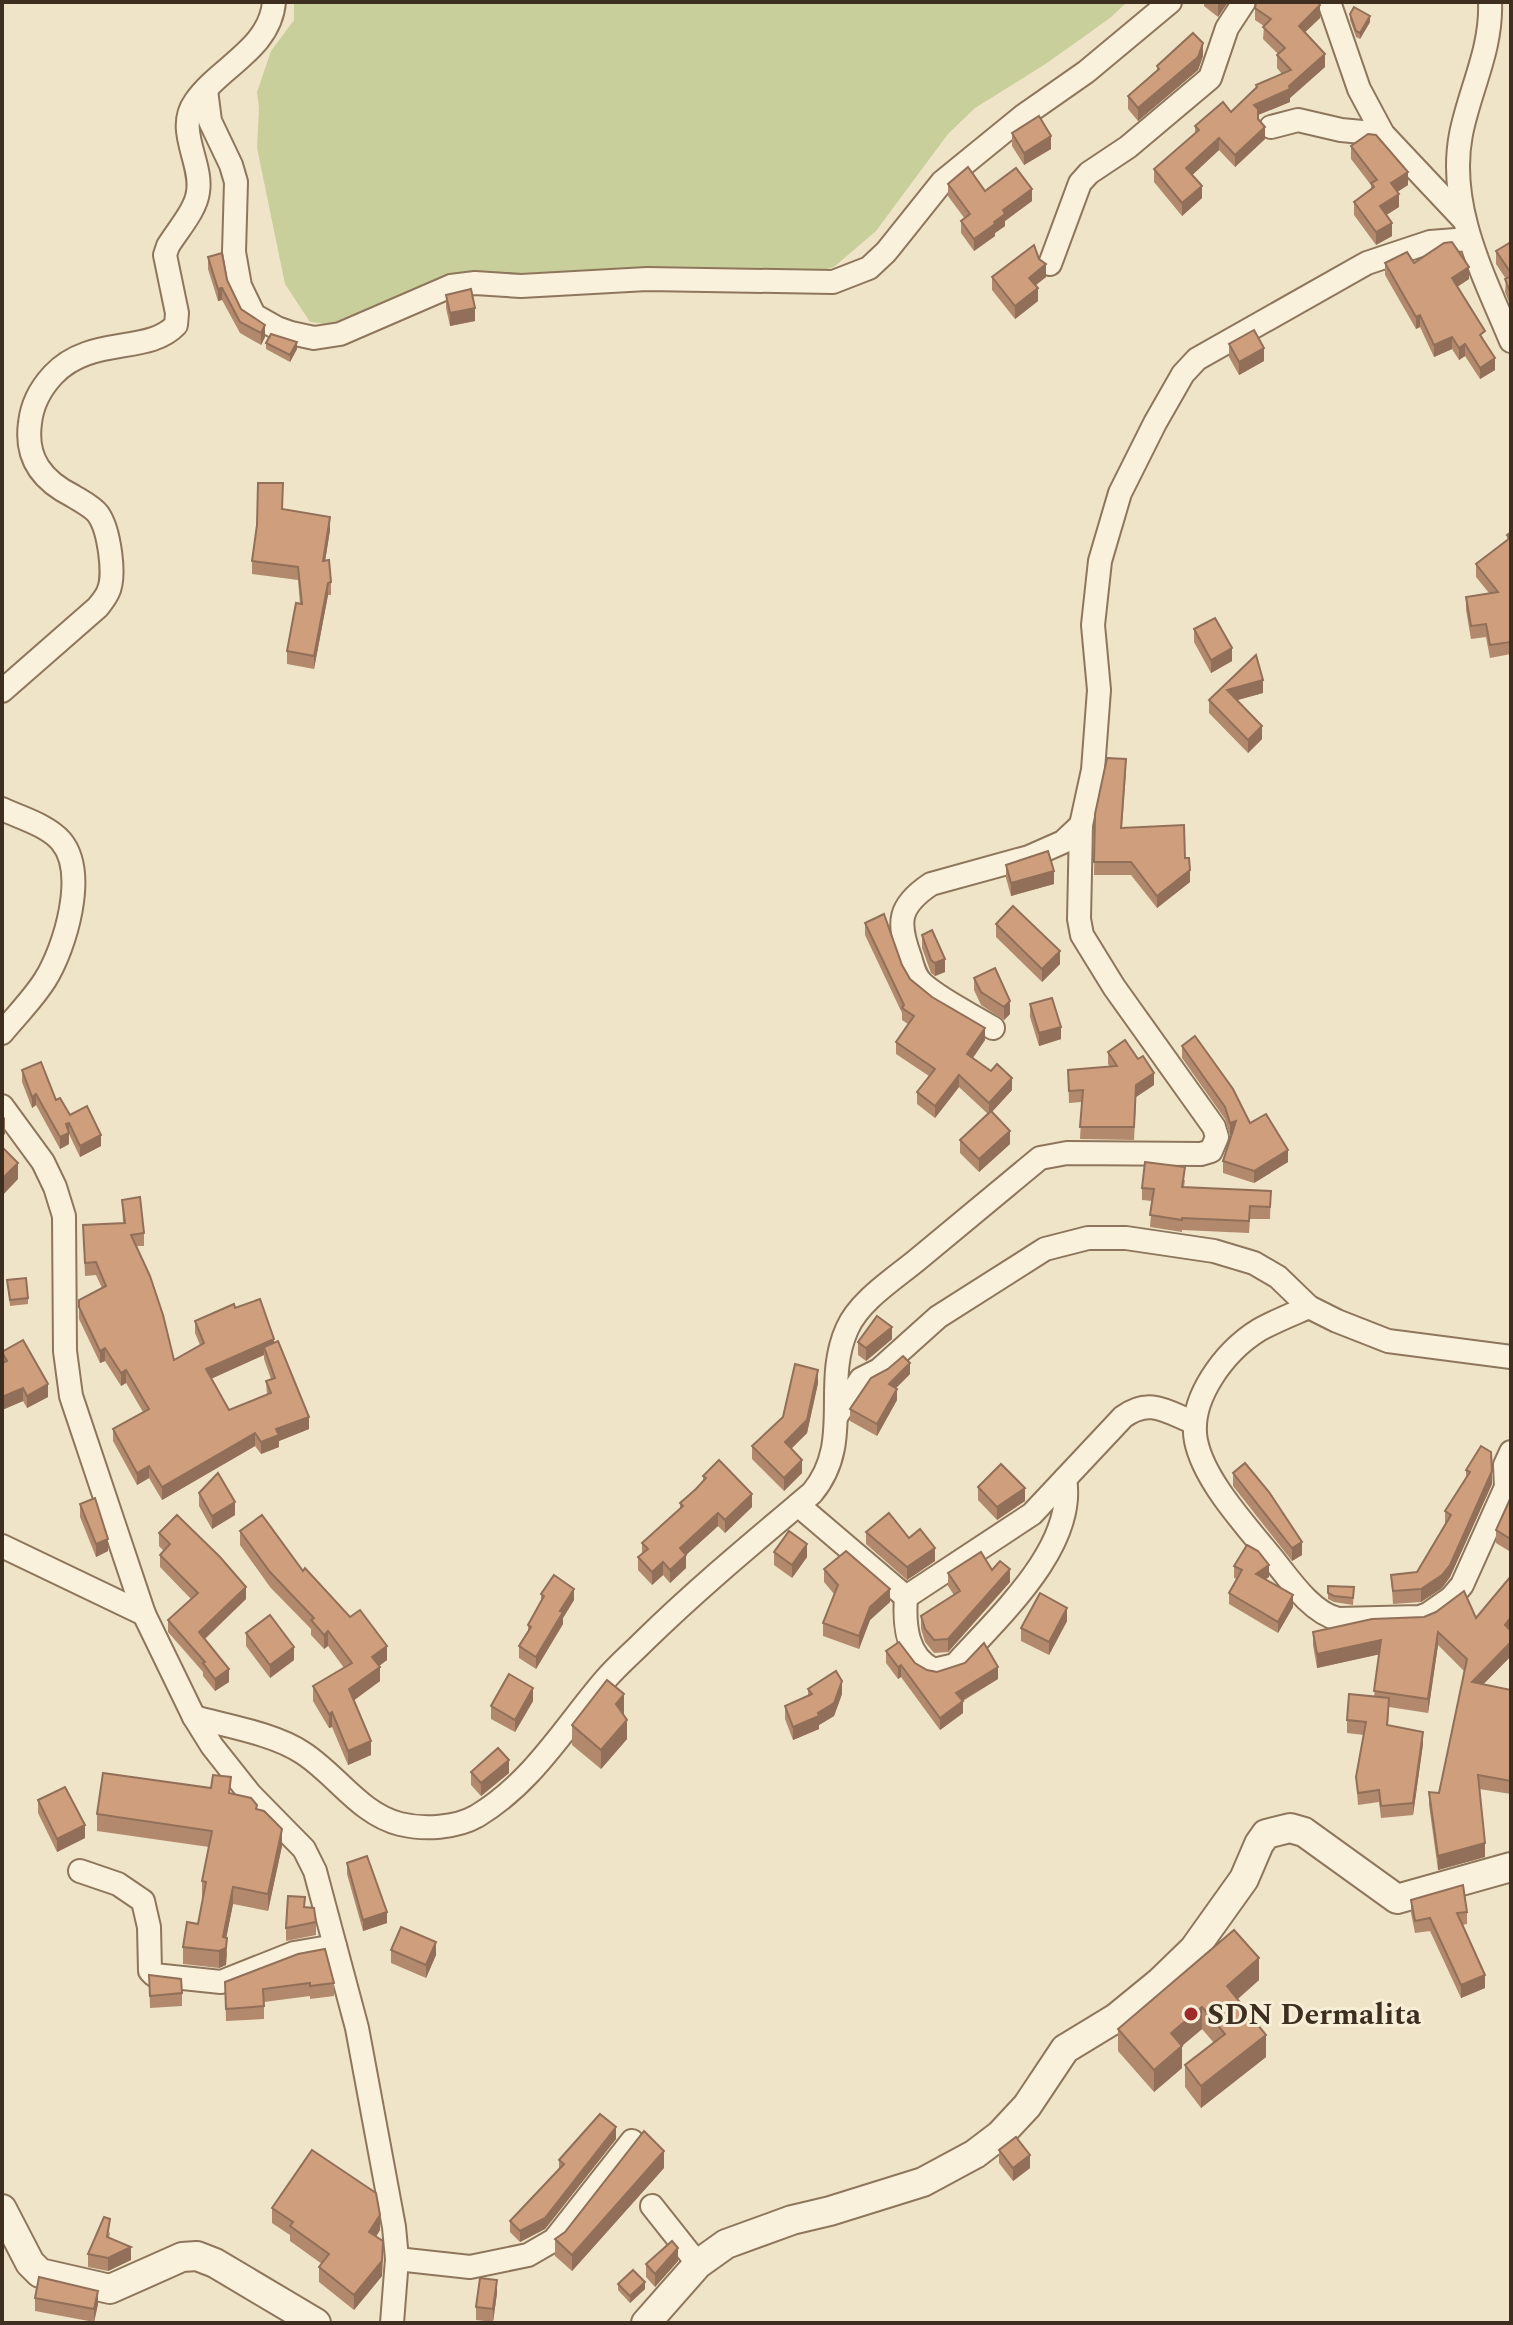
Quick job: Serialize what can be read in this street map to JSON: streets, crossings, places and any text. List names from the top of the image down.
{
  "places": ["SDN Dermalita"]
}
